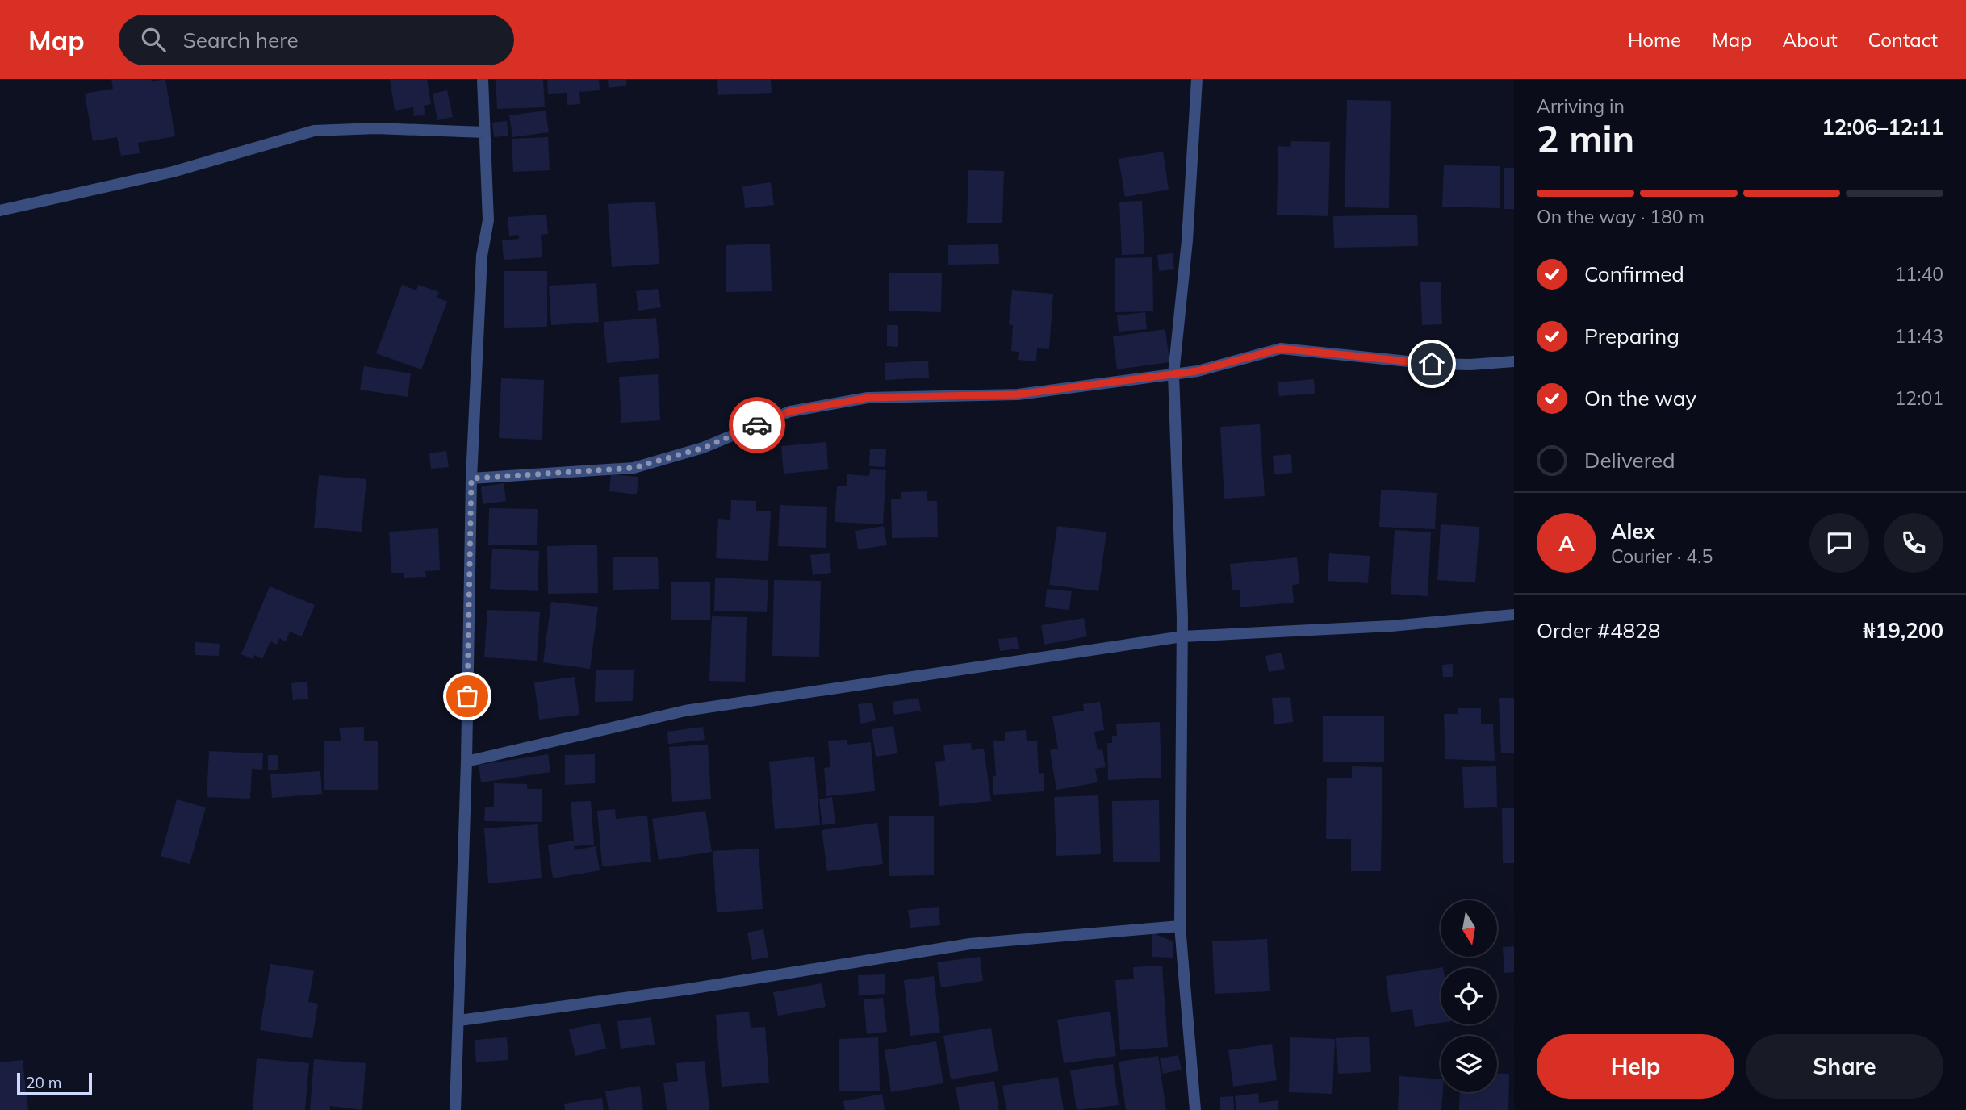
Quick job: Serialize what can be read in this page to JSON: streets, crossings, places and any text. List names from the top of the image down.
{
  "scale_bar": "20 m",
  "north": "bottom",
  "page": {
    "header": "Map",
    "search": "Search here",
    "nav": [
      "Home",
      "Map",
      "About",
      "Contact"
    ],
    "heading": ["2 min", "Arriving in", "12:06–12:11"],
    "panel": [
      "Alex",
      "Courier · 4.5",
      "Order #4828",
      "₦19,200"
    ],
    "bar": "On the way · 180 m",
    "list": [
      ["Confirmed", "11:40"],
      ["Preparing", "11:43"],
      ["On the way", "12:01"],
      "Delivered"
    ],
    "round": "A",
    "buttons": ["Help", "Share"],
    "scale": "20 m"
  }
}
